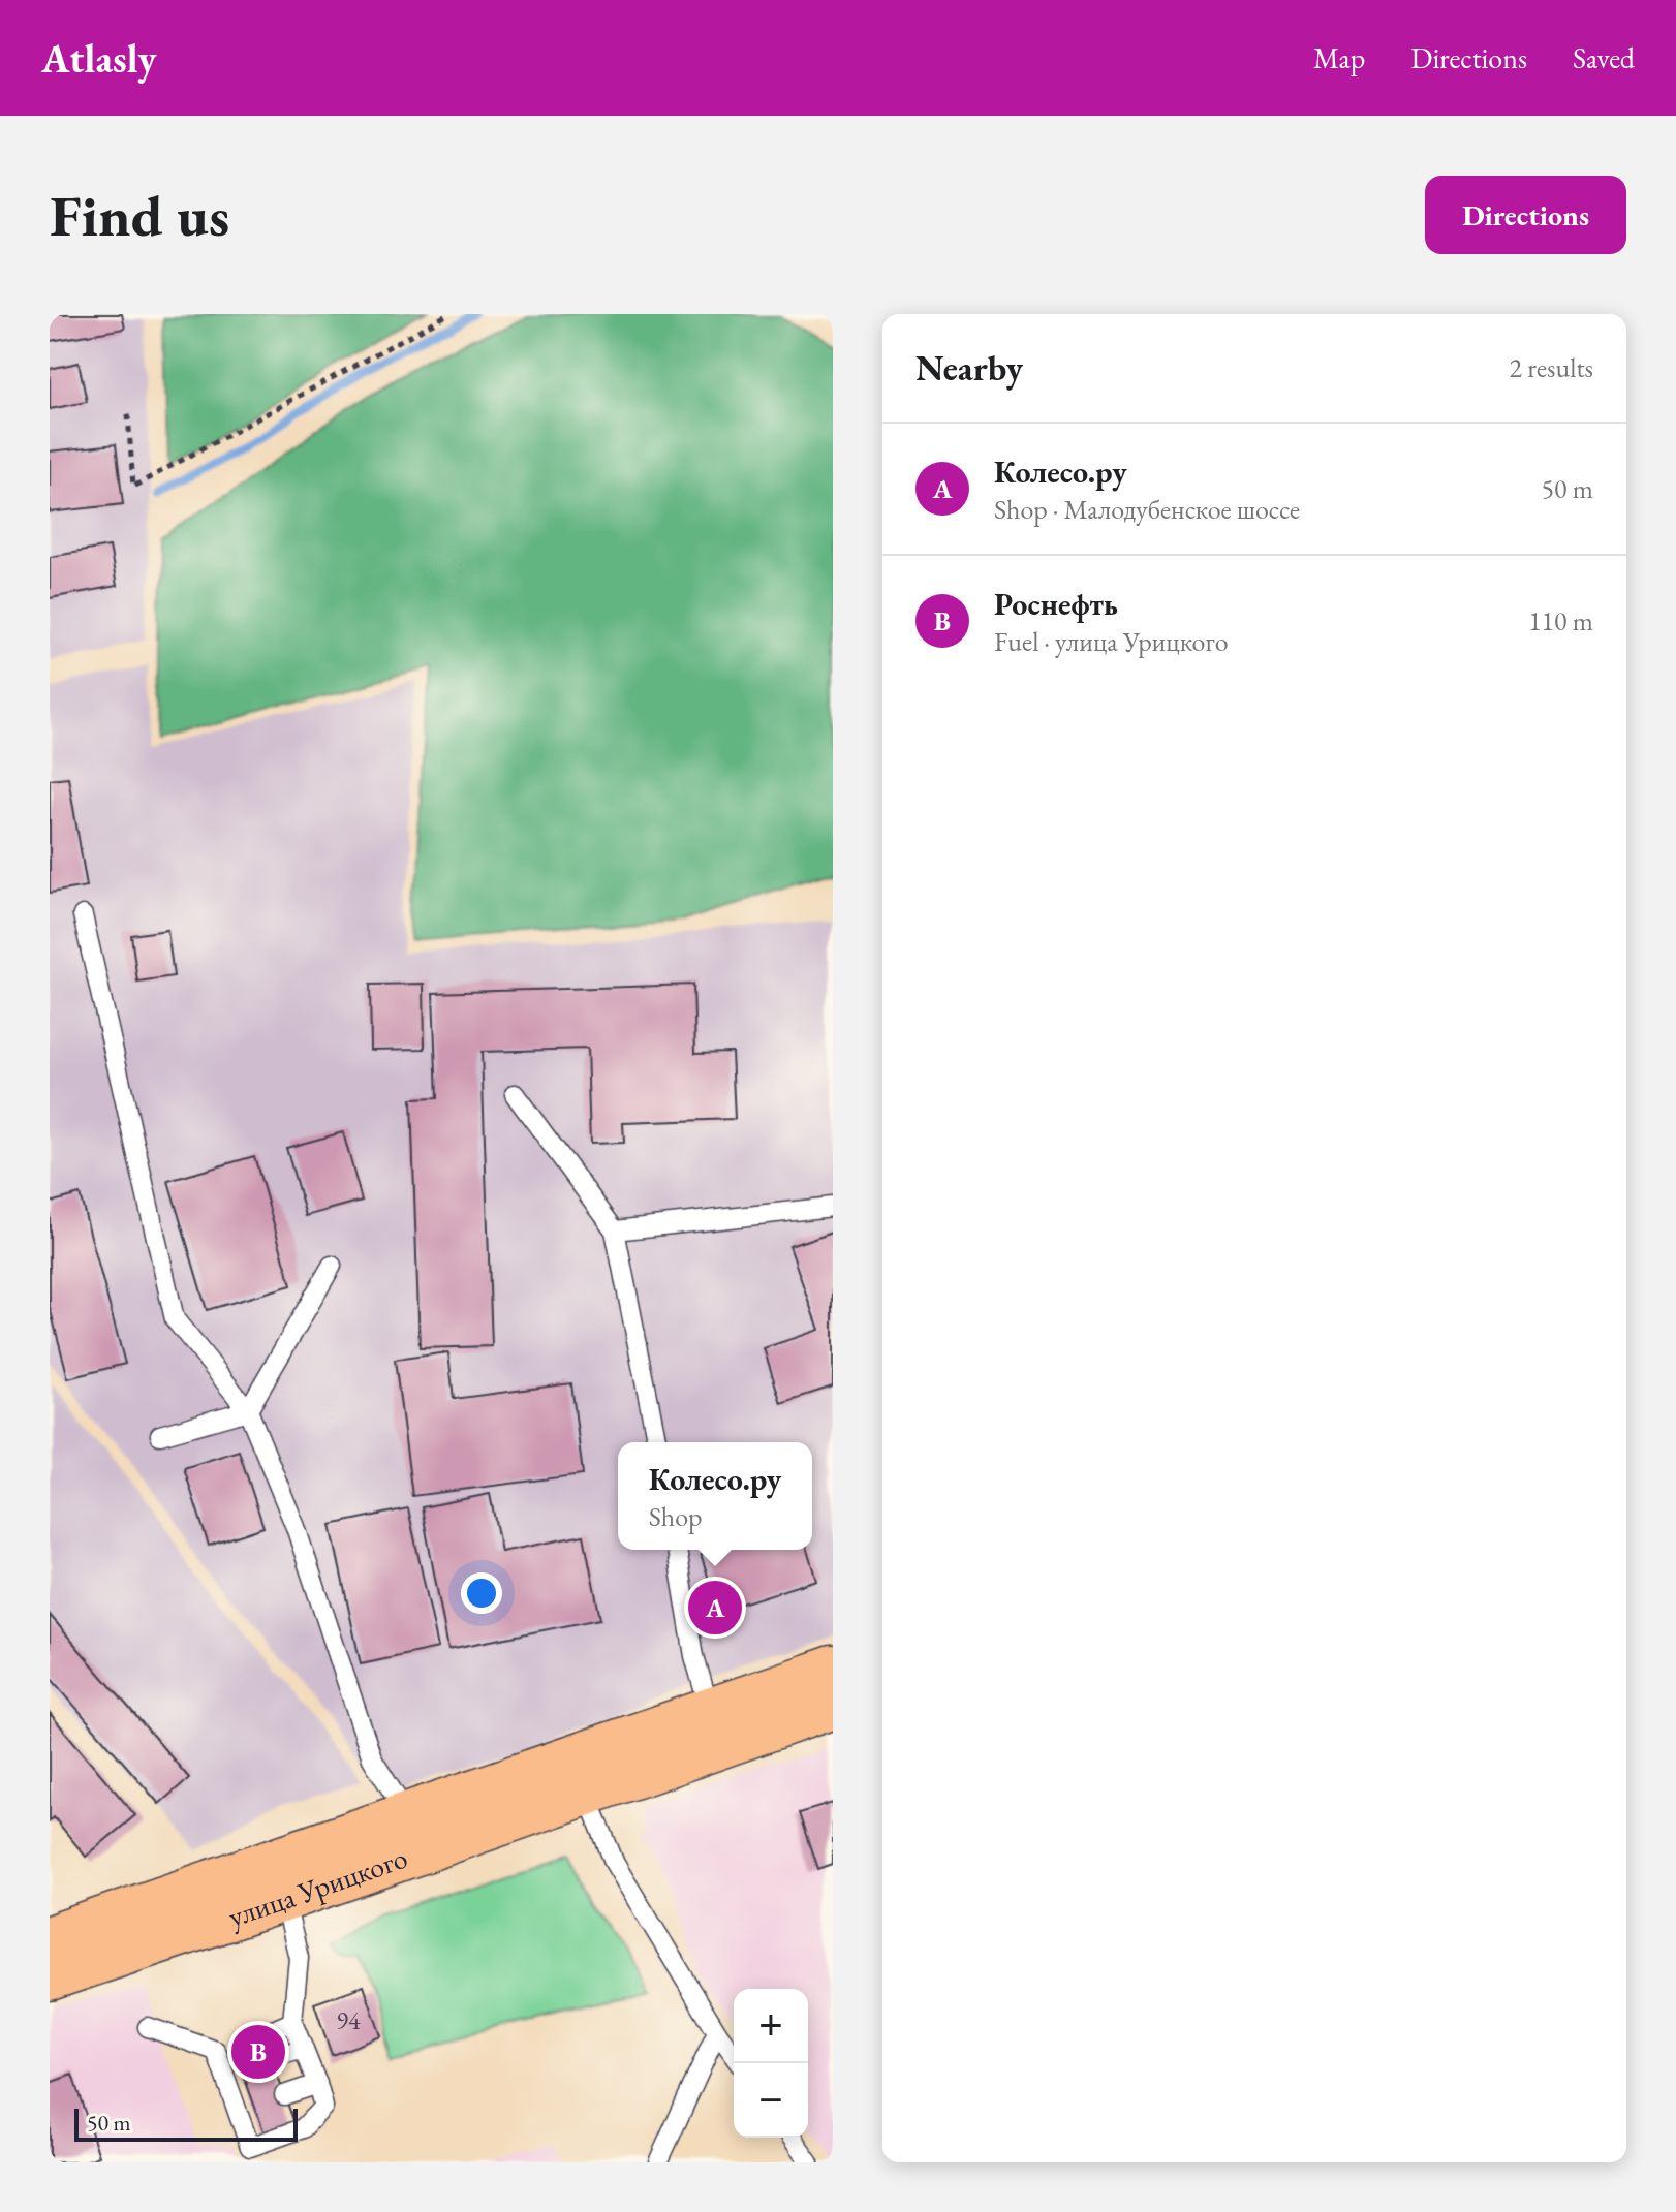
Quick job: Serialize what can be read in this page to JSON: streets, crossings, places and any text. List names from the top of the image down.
{
  "streets": {
    "highway": ["улица Урицкого"]
  },
  "house_numbers": ["94"],
  "scale_bar": "50 m",
  "page": {
    "header": "Atlasly",
    "nav": ["Map", "Directions", "Saved"],
    "buttons": "Directions",
    "title": "Find us",
    "heading": ["Nearby", "2 results"],
    "list": [
      {
        "mark": "A",
        "name": "Колесо.ру",
        "note": "Shop · Малодубенское шоссе",
        "value": "50 m"
      },
      {
        "mark": "B",
        "name": "Роснефть",
        "note": "Fuel · улица Урицкого",
        "value": "110 m"
      }
    ],
    "popup": ["Колесо.ру", "Shop"],
    "pins": ["A", "B"],
    "map_buttons": ["+", "−"],
    "scale": "50 m"
  }
}
